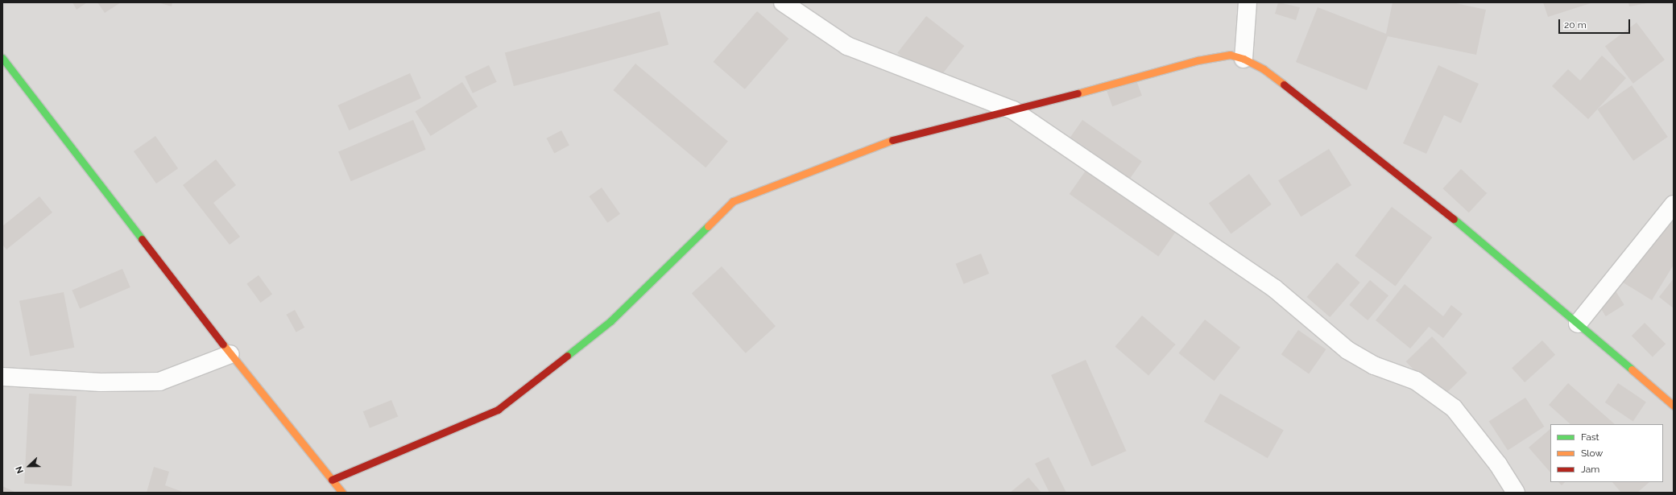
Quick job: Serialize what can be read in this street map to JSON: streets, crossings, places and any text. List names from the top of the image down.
{
  "legend": ["Fast", "Slow", "Jam"],
  "scale_bar": "20 m",
  "north": "left"
}
